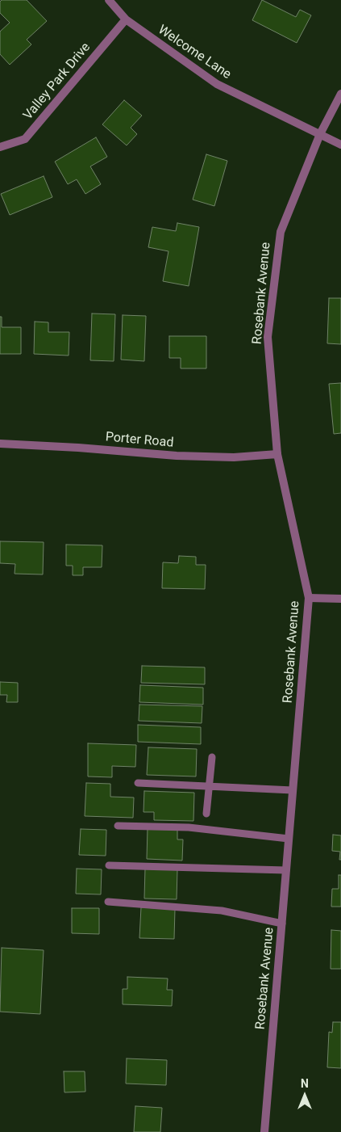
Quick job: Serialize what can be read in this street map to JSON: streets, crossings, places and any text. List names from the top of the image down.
{
  "streets": {
    "street": [
      "Welcome Lane",
      "Valley Park Drive",
      "Rosebank Avenue",
      "Porter Road"
    ]
  },
  "crossings": [
    ["Welcome Lane", "Valley Park Drive"],
    ["Welcome Lane", "Rosebank Avenue"],
    ["Rosebank Avenue", "Porter Road"]
  ],
  "north": "top"
}
